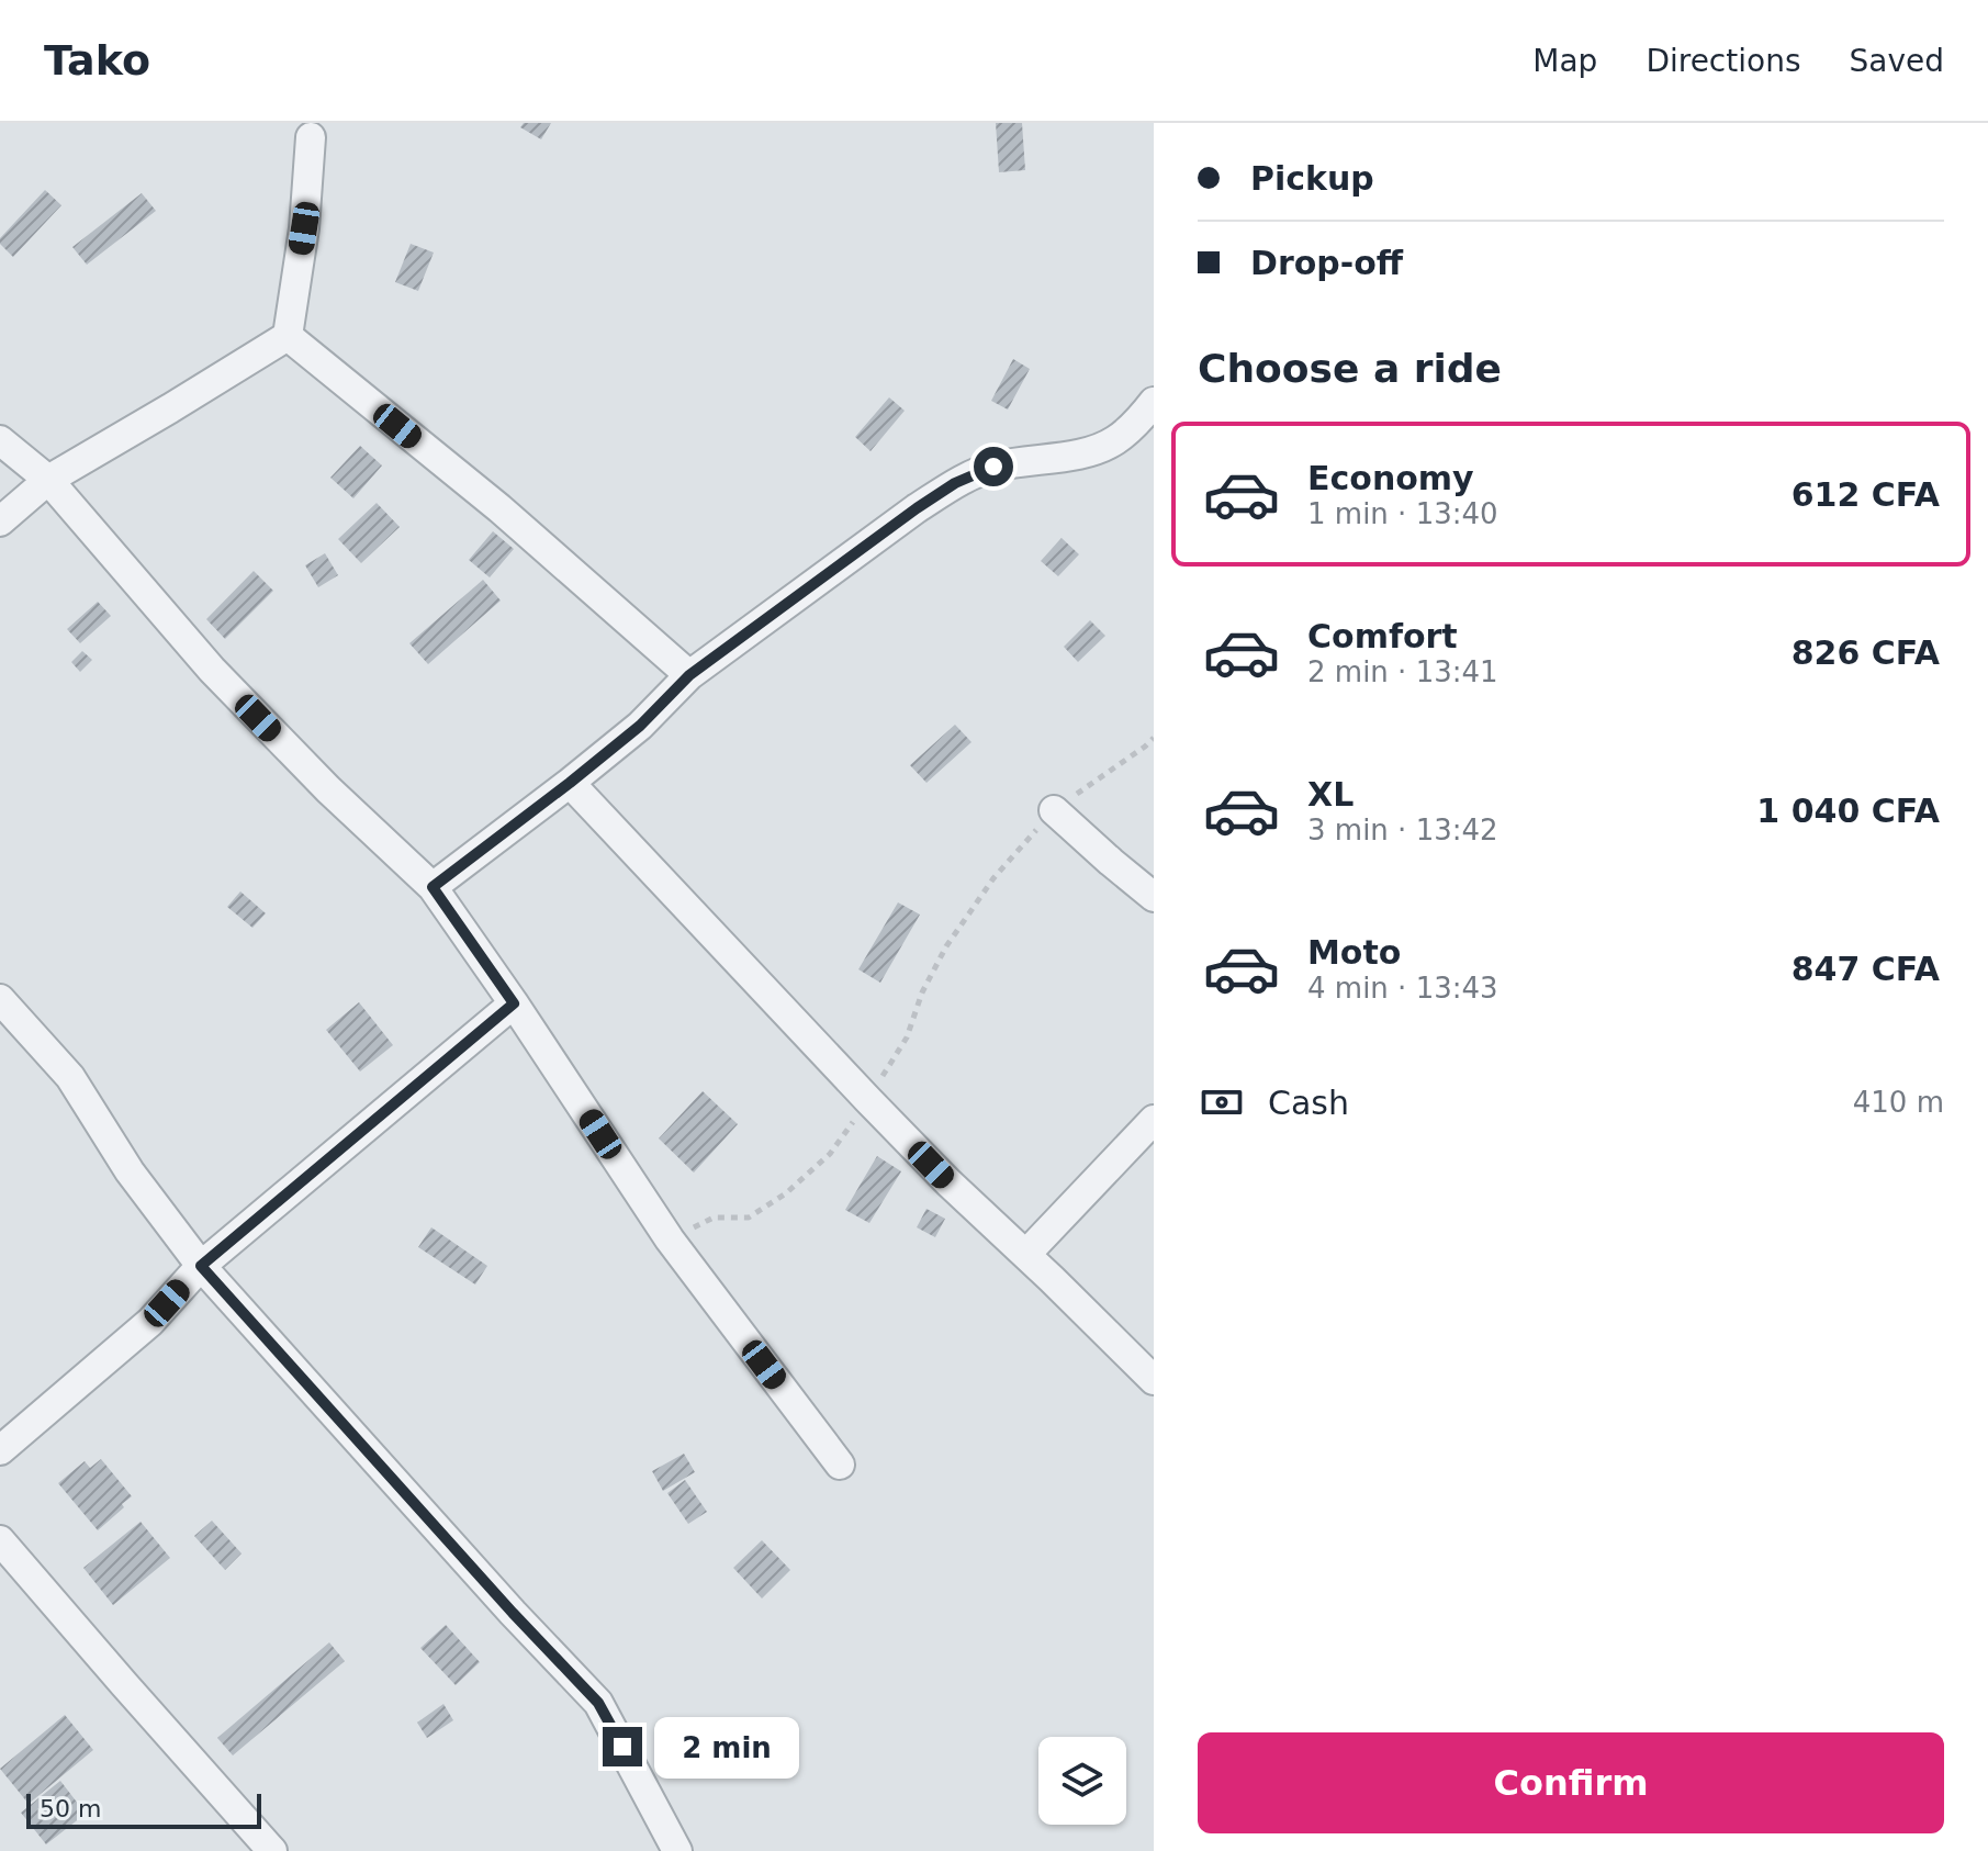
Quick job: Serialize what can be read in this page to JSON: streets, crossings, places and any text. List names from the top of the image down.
{
  "scale_bar": "50 m",
  "page": {
    "header": "Tako",
    "nav": ["Map", "Directions", "Saved"],
    "banner": ["Pickup", "Drop-off"],
    "heading": "Choose a ride",
    "list": [
      {
        "name": "Economy",
        "note": "1 min · 13:40",
        "value": "612 CFA"
      },
      {
        "name": "Comfort",
        "note": "2 min · 13:41",
        "value": "826 CFA"
      },
      {
        "name": "XL",
        "note": "3 min · 13:42",
        "value": "1 040 CFA"
      },
      {
        "name": "Moto",
        "note": "4 min · 13:43",
        "value": "847 CFA"
      }
    ],
    "pay": ["Cash", "410 m"],
    "buttons": "Confirm",
    "bubble": "2 min",
    "scale": "50 m"
  }
}
